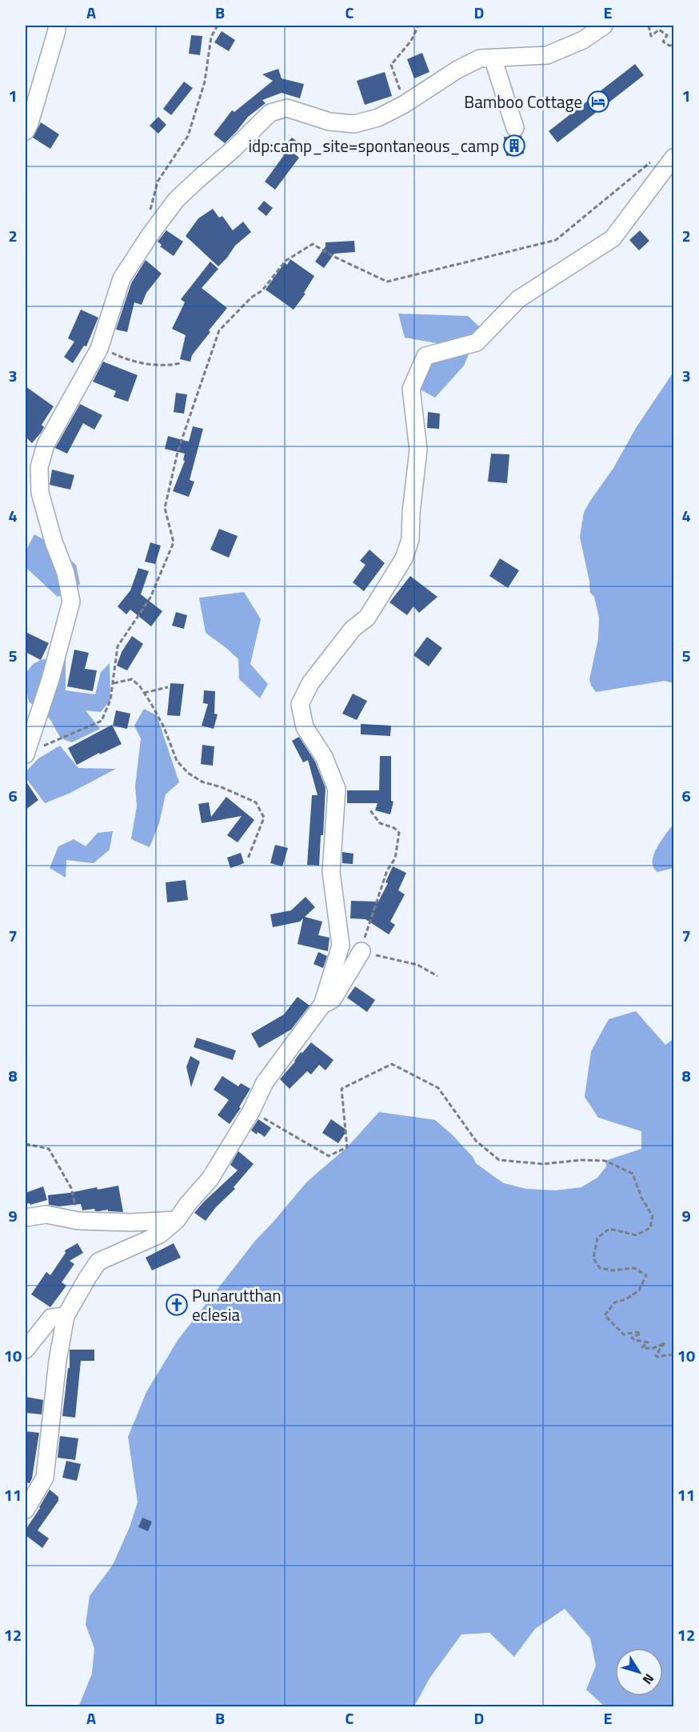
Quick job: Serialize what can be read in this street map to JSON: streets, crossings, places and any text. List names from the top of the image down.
{
  "places": {
    "hotel": ["Bamboo Cottage"],
    "building": ["idp:camp_site=spontaneous_camp"],
    "church": ["Punarutthan eclesia"]
  },
  "north": "bottom right",
  "grid": {
    "columns": [
      "A",
      "B",
      "C",
      "D",
      "E"
    ],
    "rows": [
      "1",
      "2",
      "3",
      "4",
      "5",
      "6",
      "7",
      "8",
      "9",
      "10",
      "11",
      "12"
    ]
  }
}
